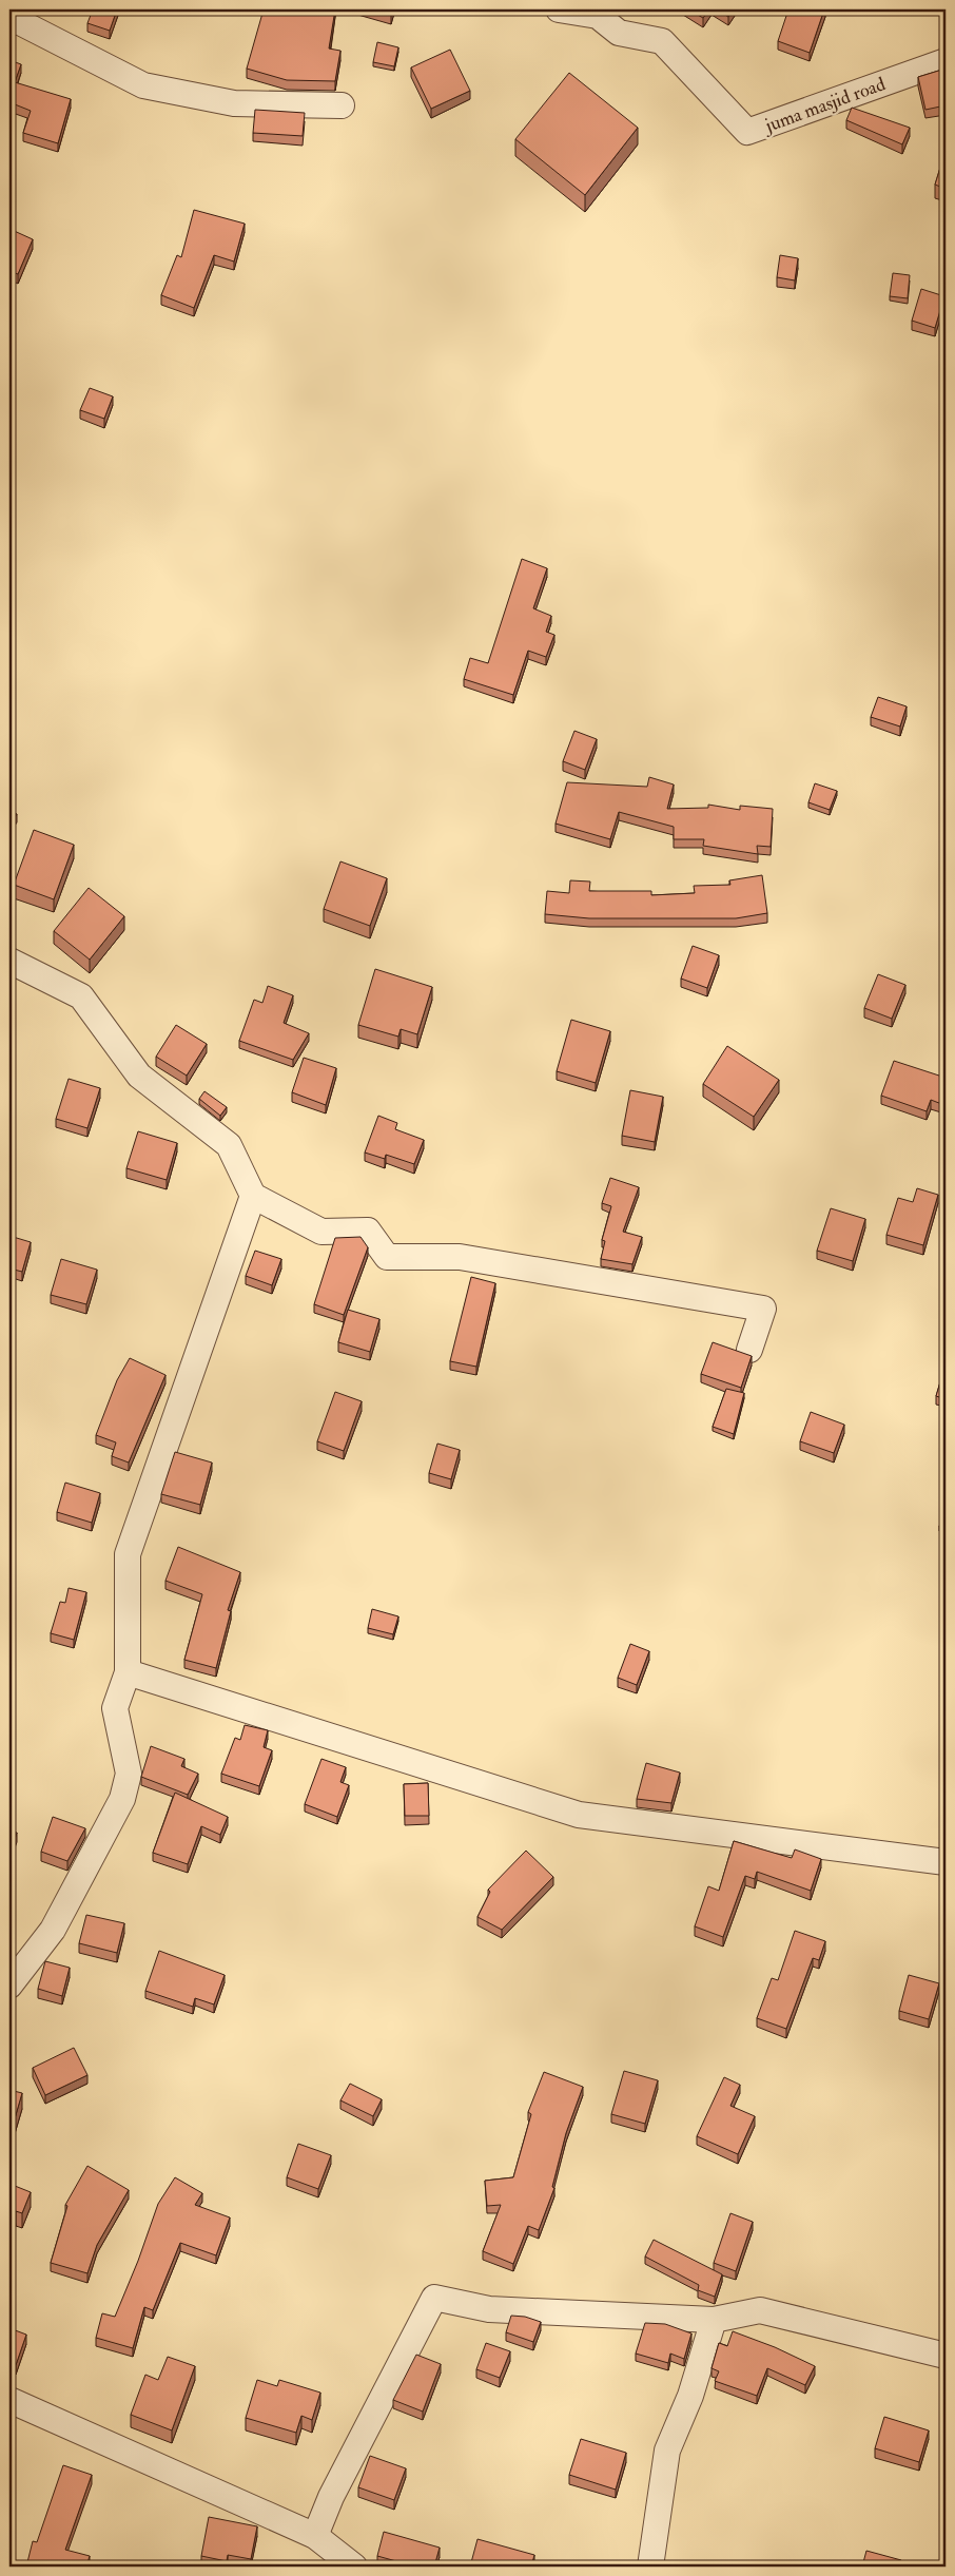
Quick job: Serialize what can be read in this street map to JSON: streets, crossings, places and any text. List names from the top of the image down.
{
  "streets": {
    "street": ["juma masjid road"]
  }
}
